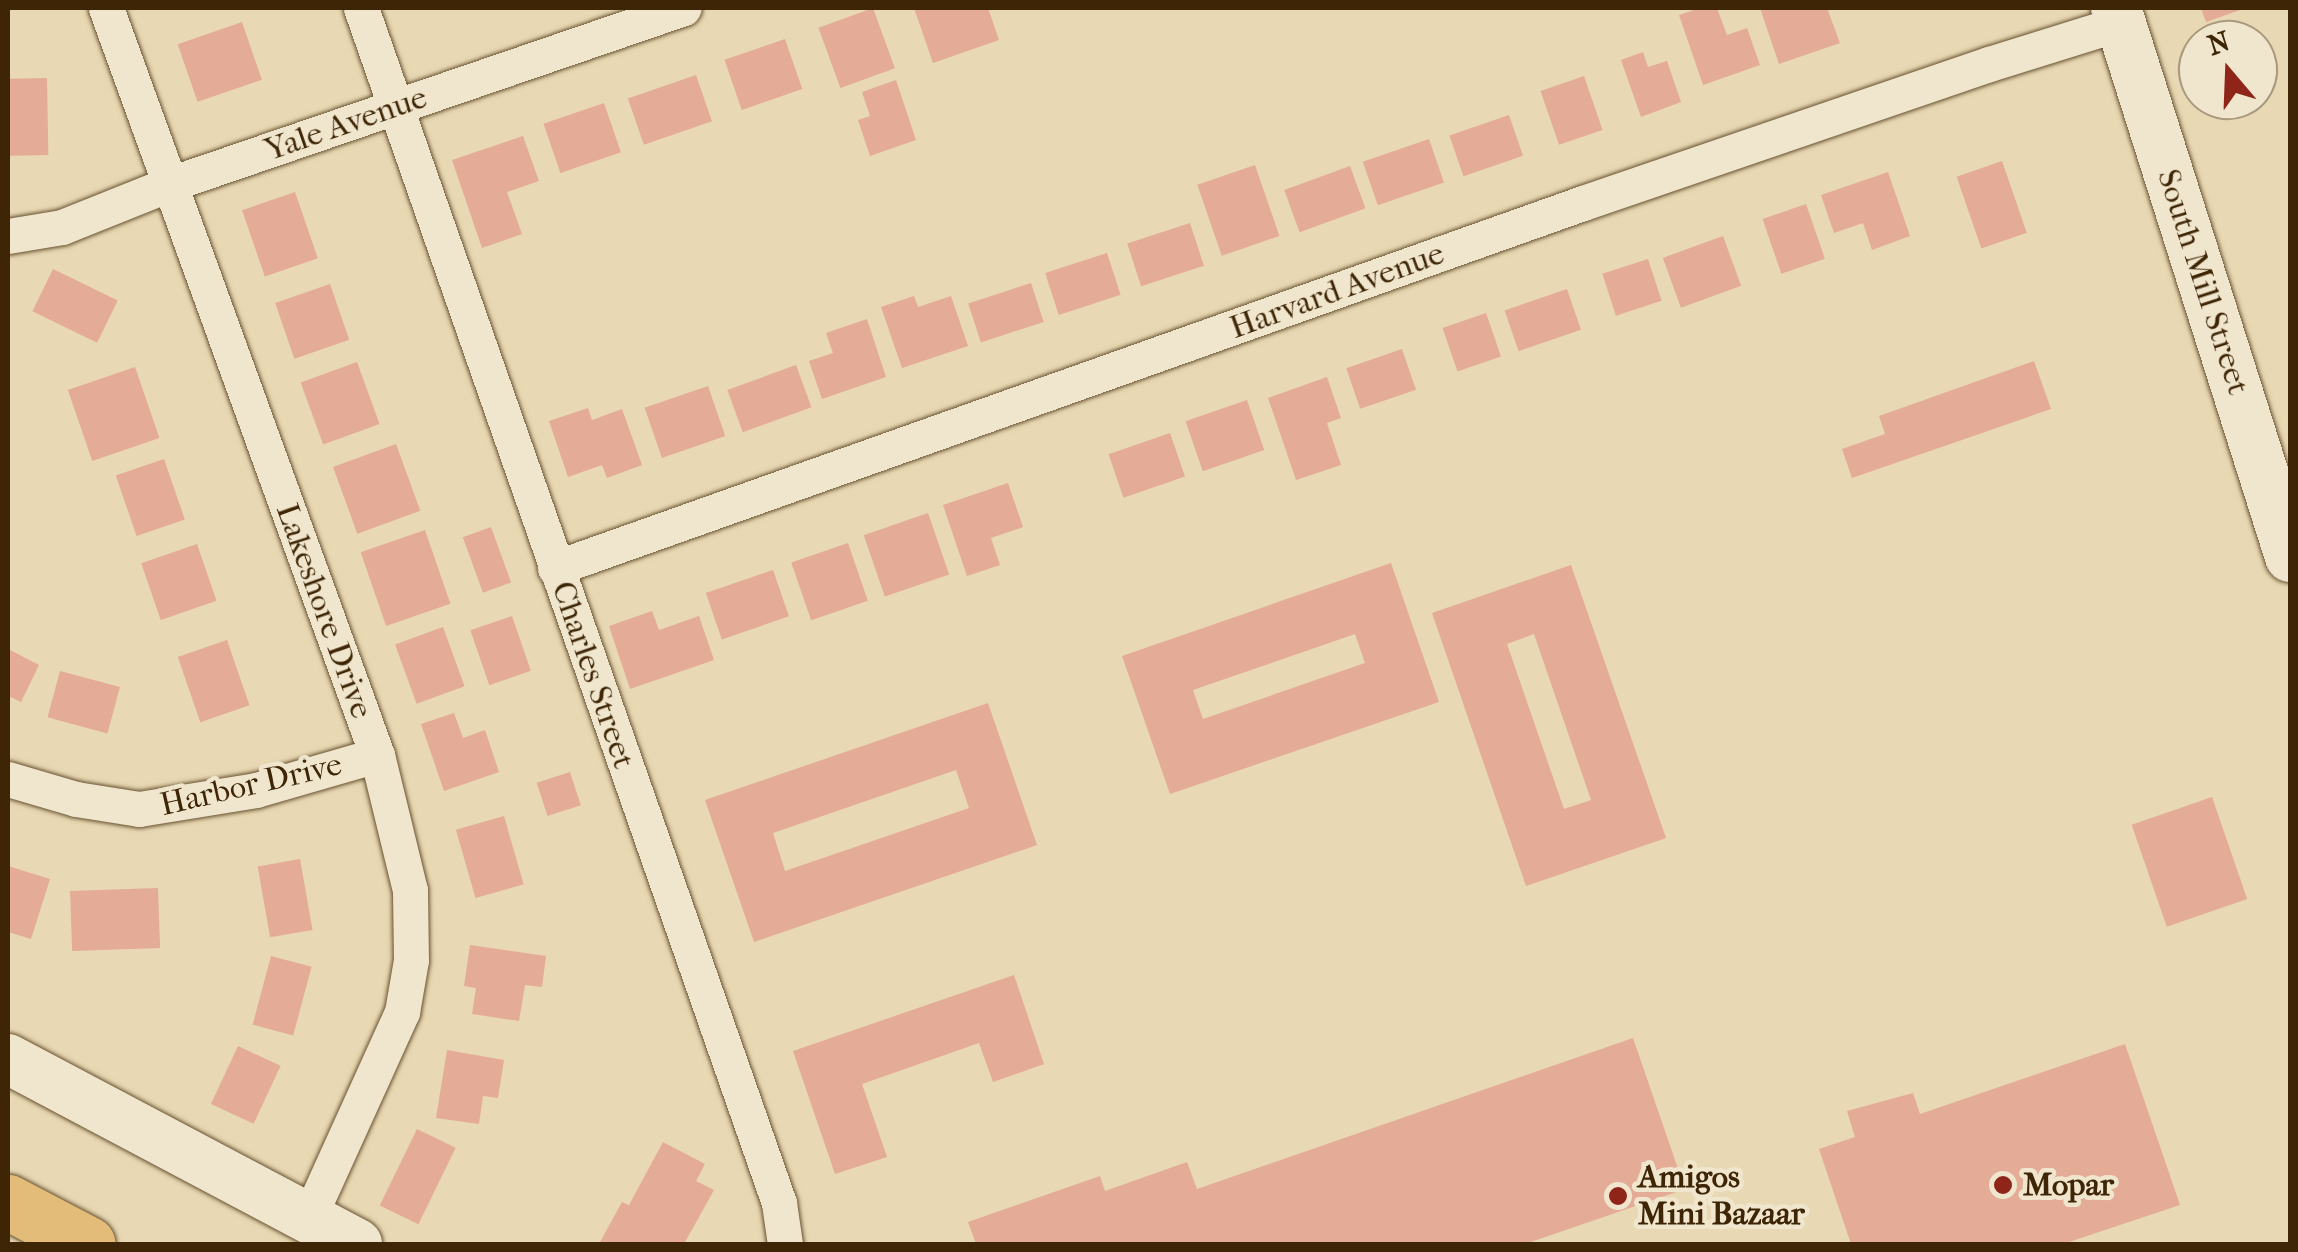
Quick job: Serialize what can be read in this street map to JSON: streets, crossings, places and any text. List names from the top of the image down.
{
  "streets": {
    "main road": ["South Mill Street"],
    "street": [
      "Yale Avenue",
      "Harvard Avenue",
      "Lakeshore Drive",
      "Charles Street",
      "Harbor Drive"
    ]
  },
  "crossings": [
    ["Yale Avenue", "Lakeshore Drive"],
    ["Yale Avenue", "Charles Street"],
    ["South Mill Street", "Harvard Avenue"],
    ["Harvard Avenue", "Charles Street"],
    ["Lakeshore Drive", "Harbor Drive"]
  ],
  "places": ["Mopar", "Amigos Mini Bazaar"],
  "north": "top"
}
